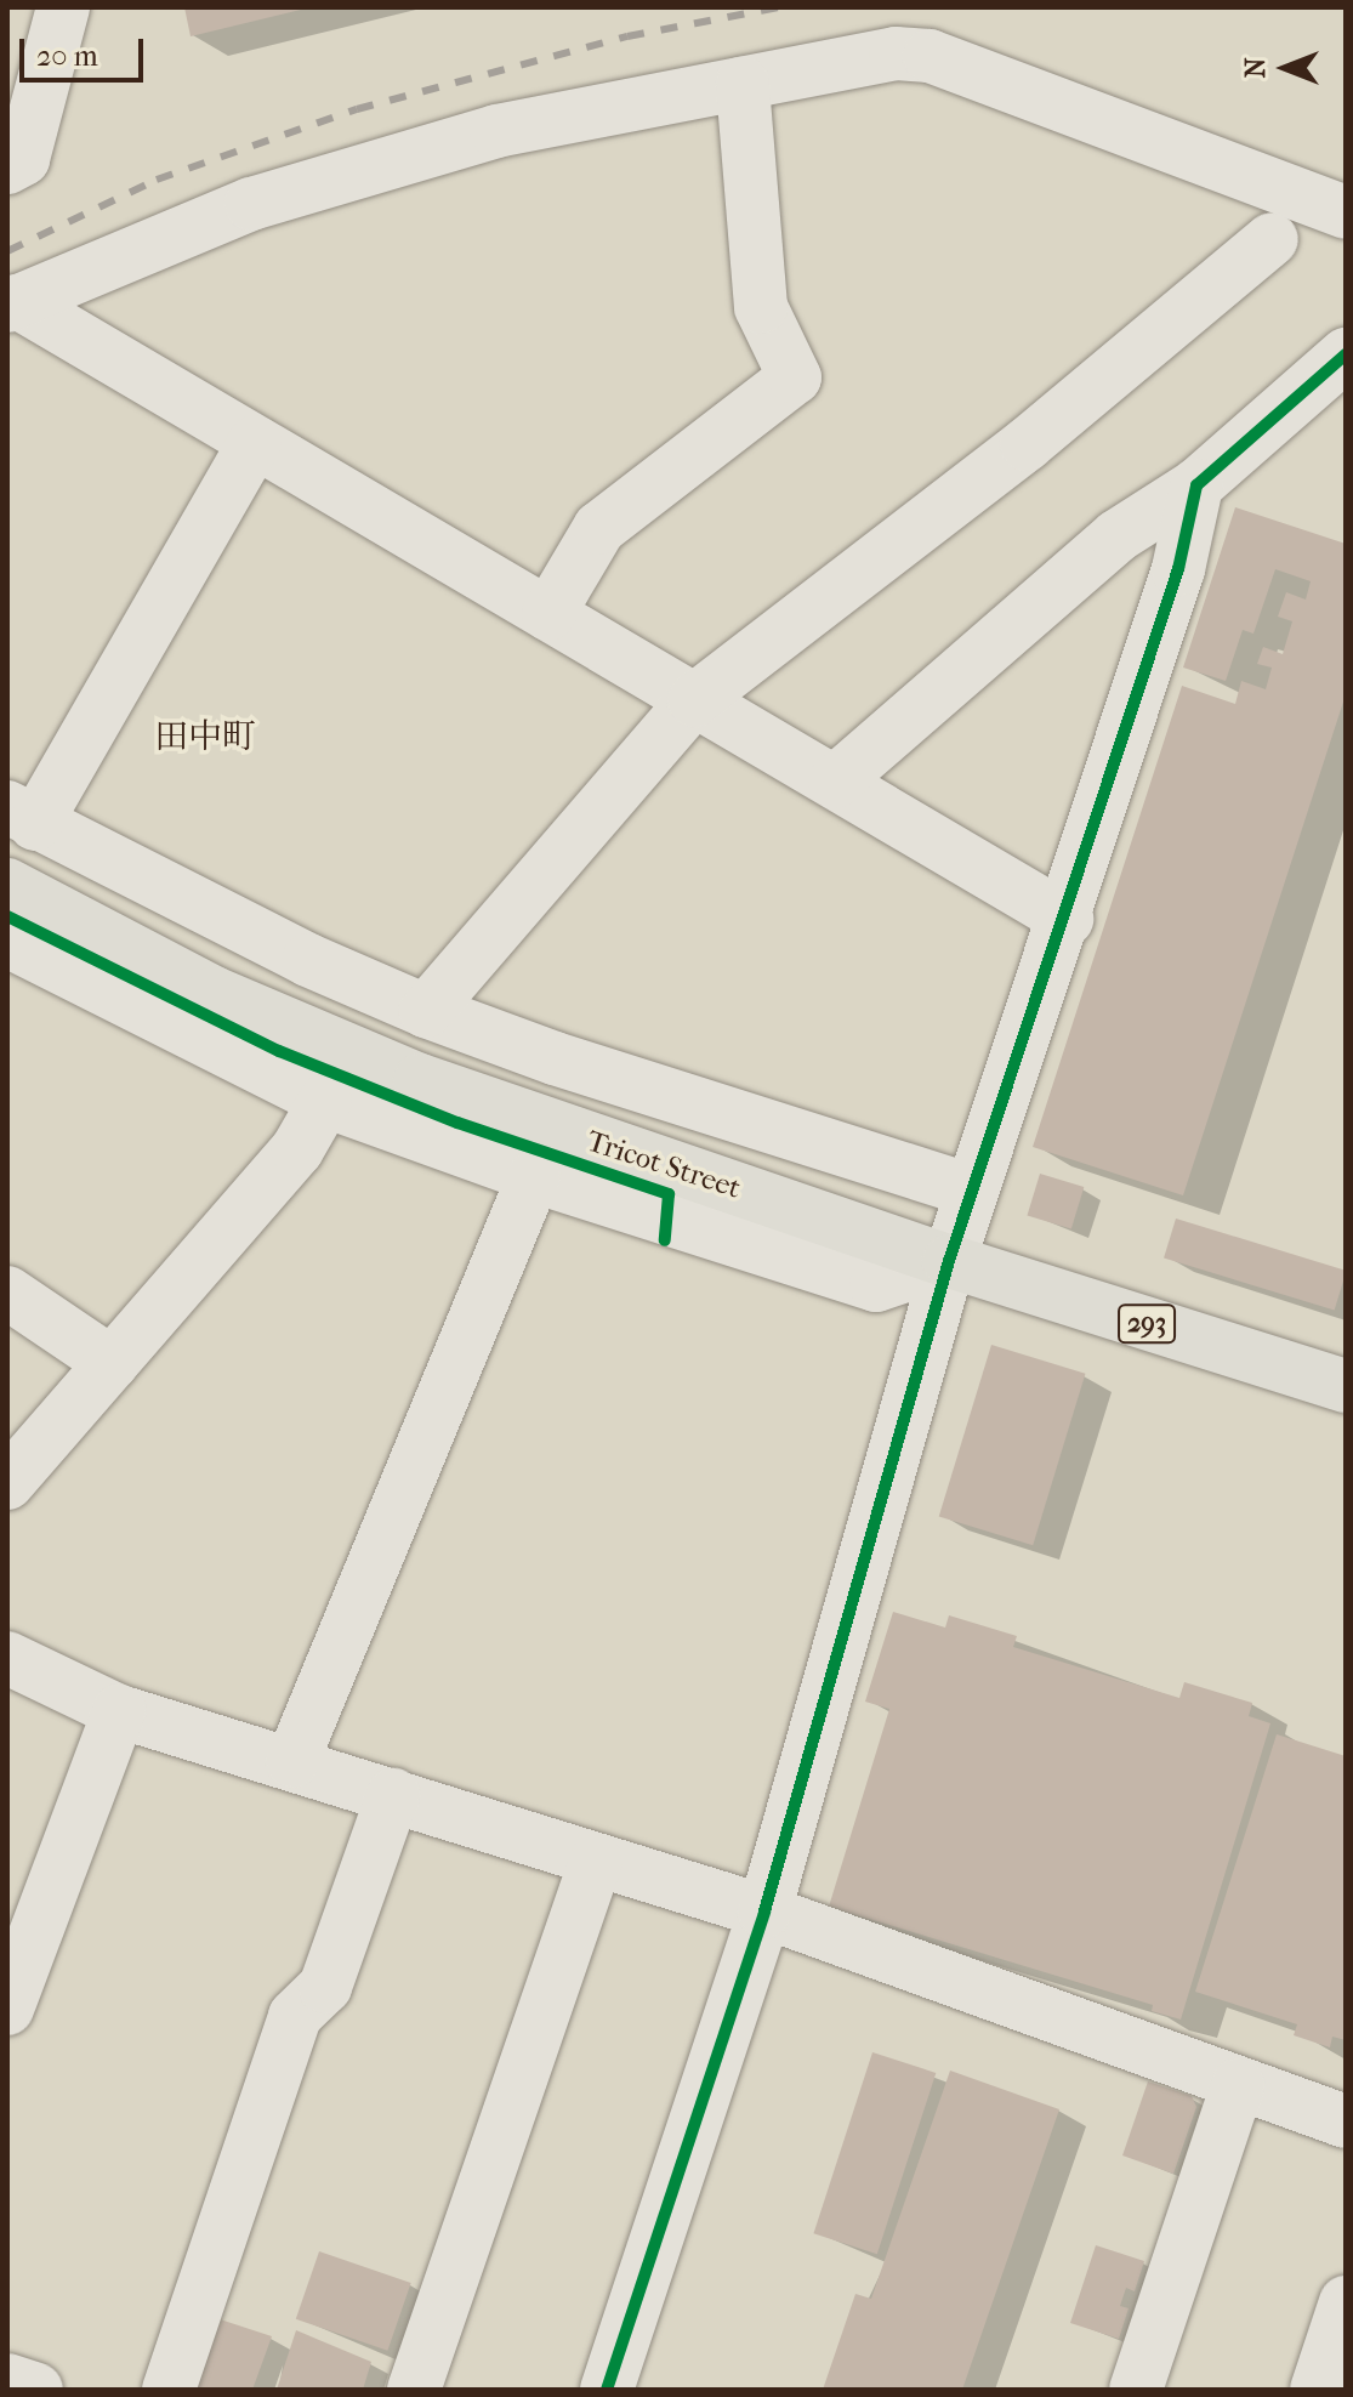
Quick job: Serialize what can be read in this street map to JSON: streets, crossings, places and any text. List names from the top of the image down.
{
  "streets": {
    "highway": ["Tricot Street", "293"]
  },
  "districts": ["田中町"],
  "scale_bar": "20 m",
  "north": "left"
}
